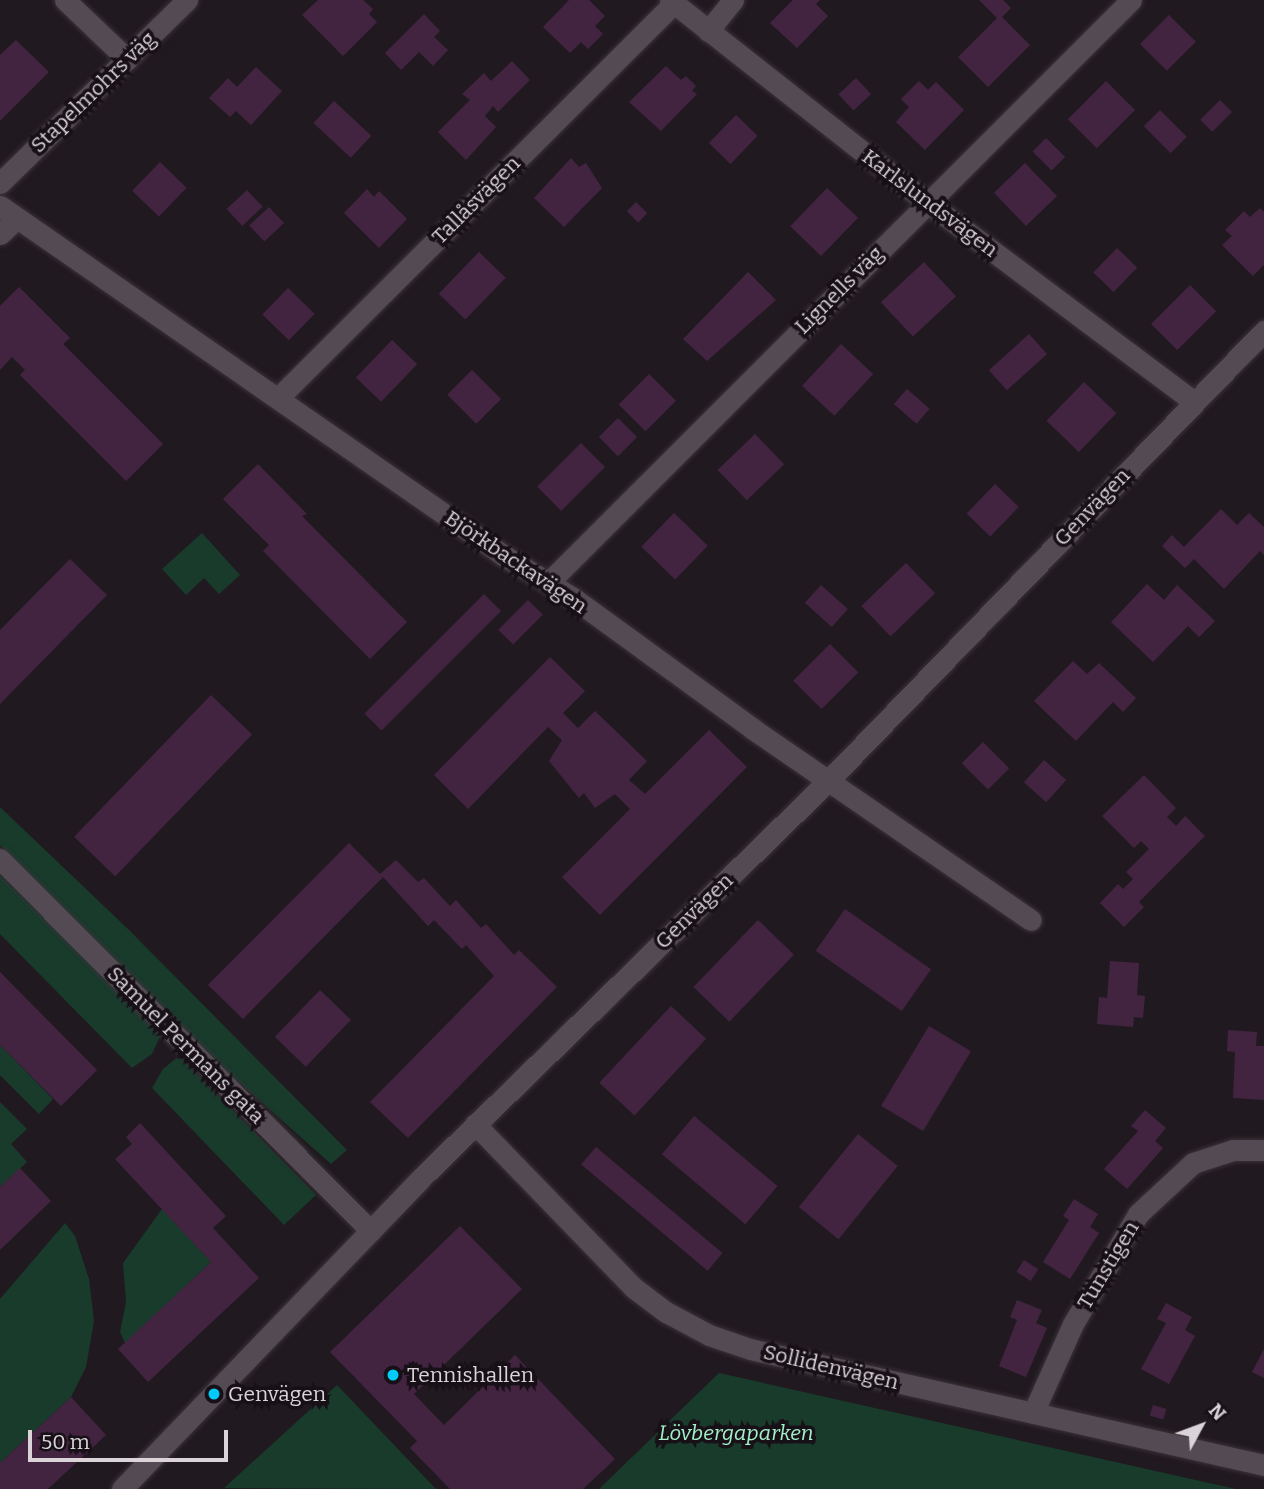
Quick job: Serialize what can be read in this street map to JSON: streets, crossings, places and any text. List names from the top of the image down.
{
  "streets": {
    "street": [
      "Stapelmohrs väg",
      "Tallåsvägen",
      "Karlslundsvägen",
      "Lignells väg",
      "Genvägen",
      "Björkbackavägen",
      "Samuel Permans gata",
      "Tunstigen",
      "Sollidenvägen"
    ]
  },
  "crossings": [
    ["Tallåsvägen", "Karlslundsvägen"],
    ["Tallåsvägen", "Björkbackavägen"],
    ["Karlslundsvägen", "Lignells väg"],
    ["Karlslundsvägen", "Genvägen"],
    ["Lignells väg", "Björkbackavägen"],
    ["Genvägen", "Björkbackavägen"],
    ["Genvägen", "Samuel Permans gata"],
    ["Genvägen", "Sollidenvägen"],
    ["Tunstigen", "Sollidenvägen"]
  ],
  "parks": ["Lövbergaparken"],
  "places": ["Tennishallen", "Genvägen"],
  "scale_bar": "50 m",
  "north": "top right"
}
